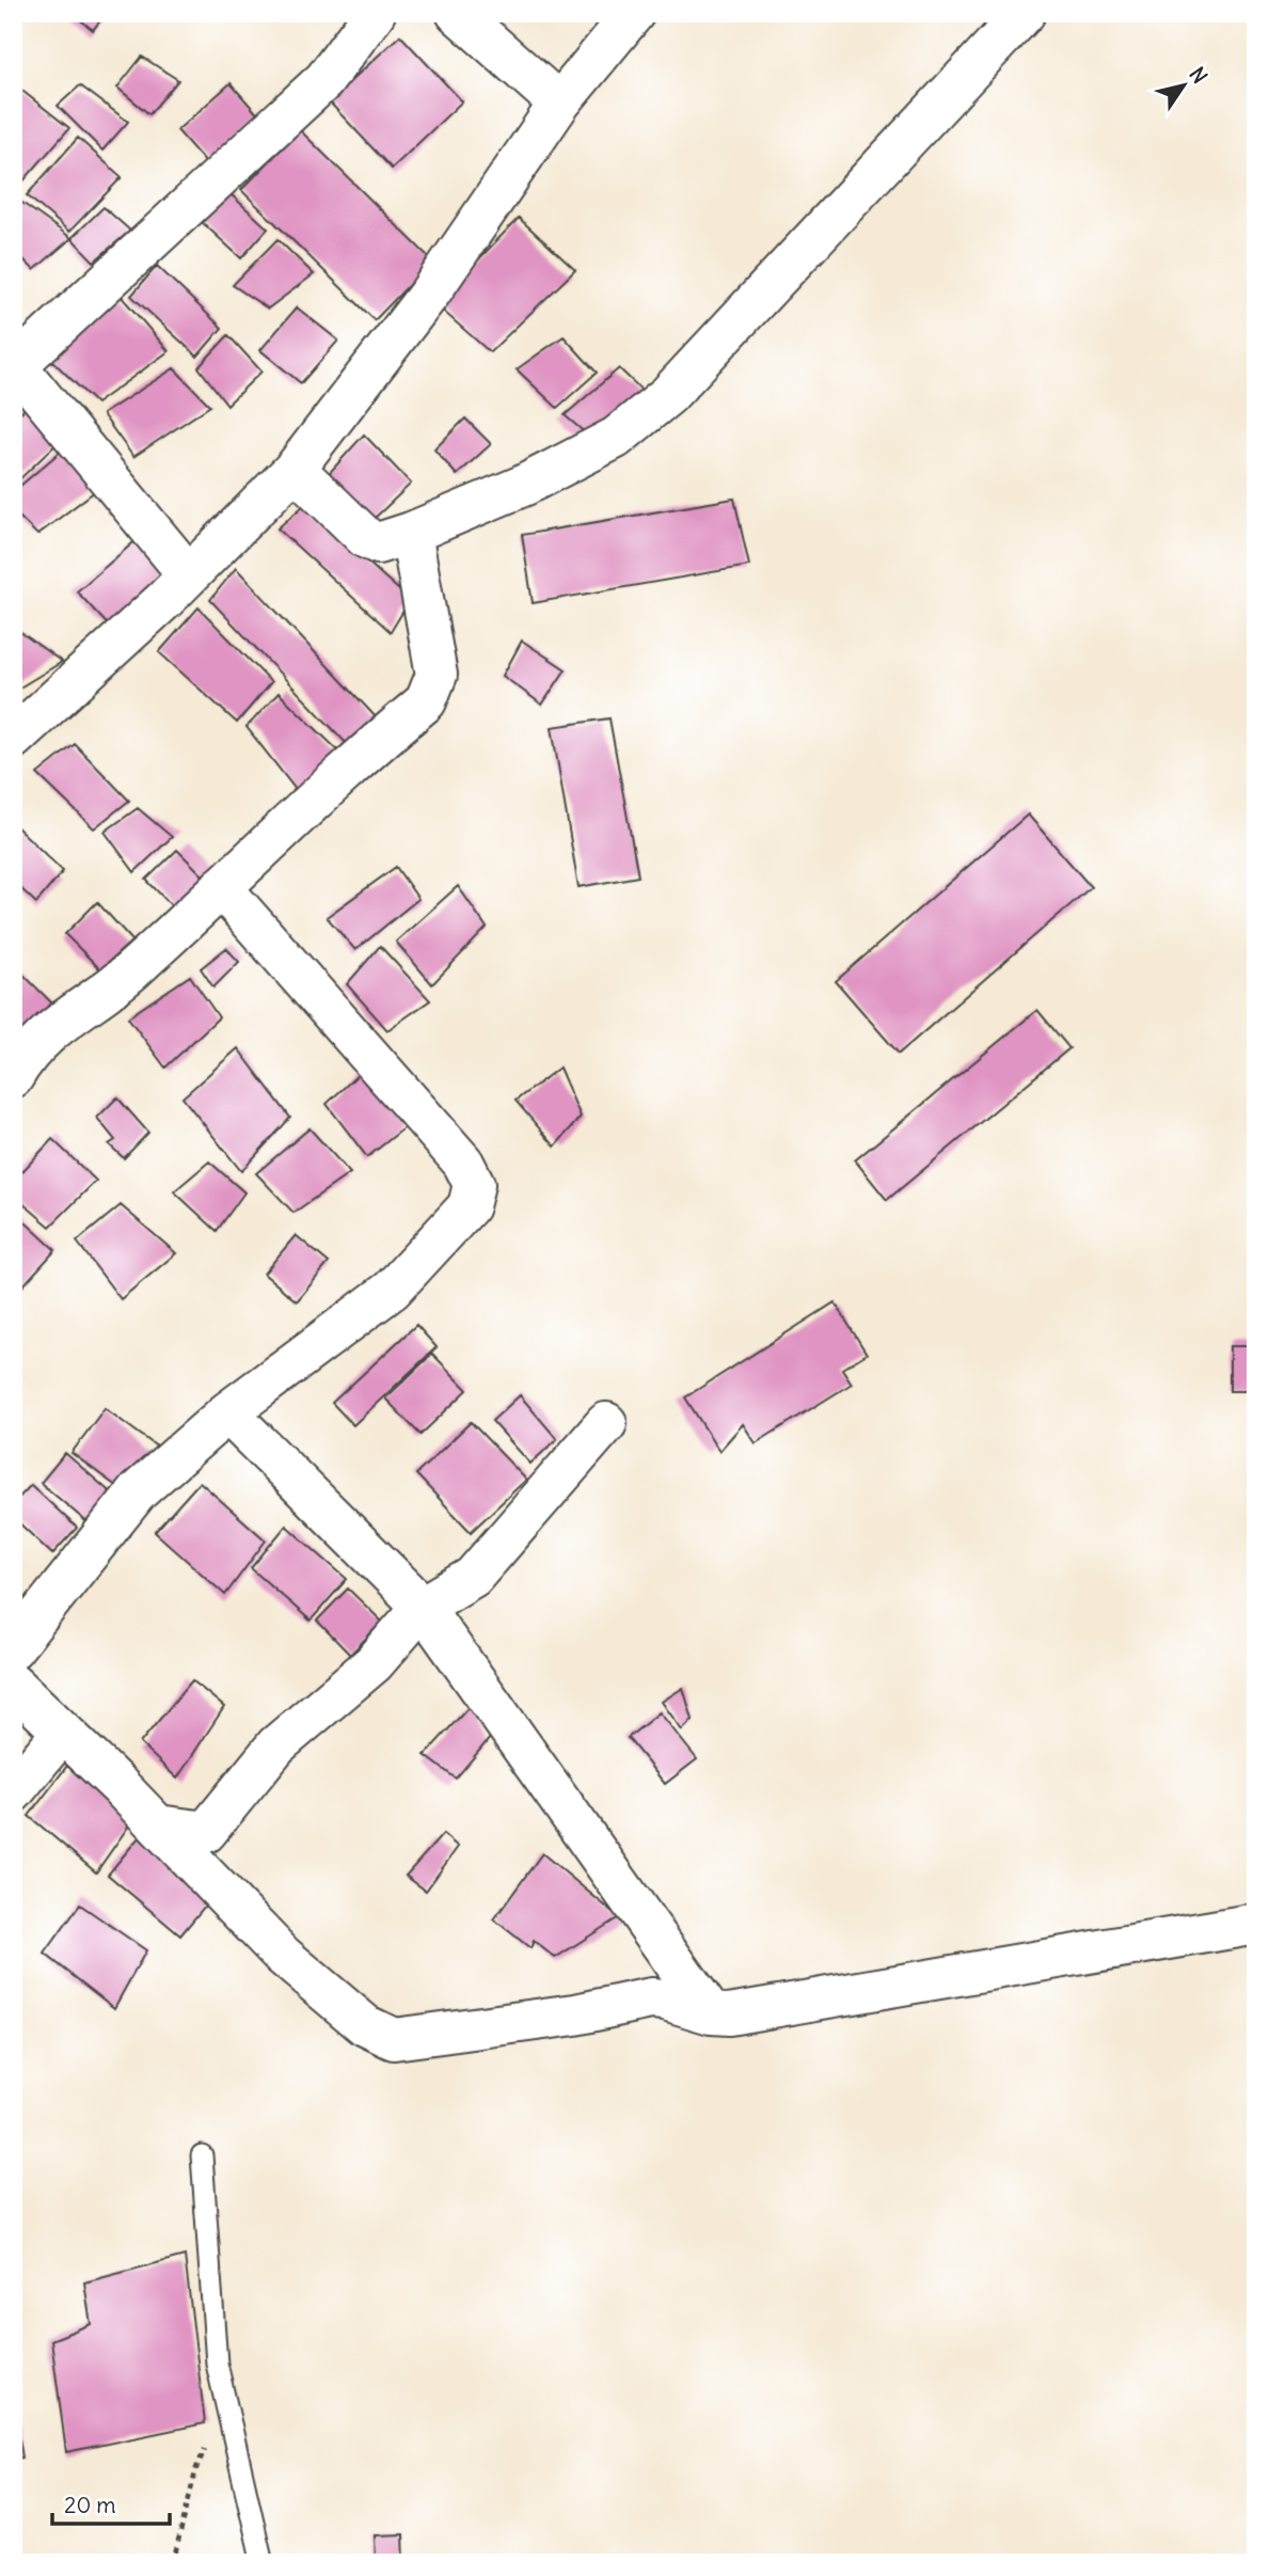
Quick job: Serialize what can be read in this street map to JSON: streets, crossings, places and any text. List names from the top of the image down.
{
  "scale_bar": "20 m",
  "north": "top right"
}
